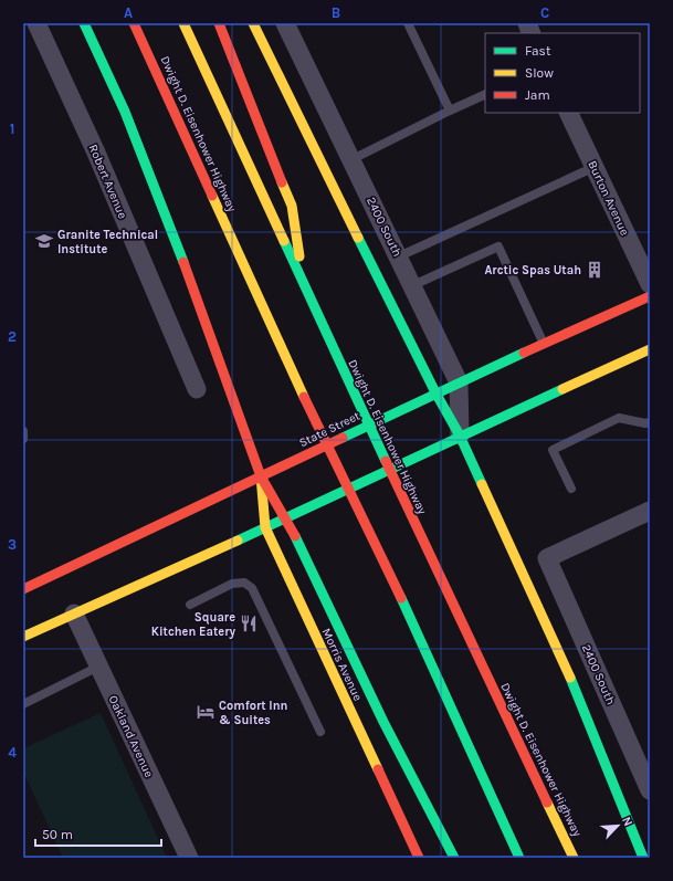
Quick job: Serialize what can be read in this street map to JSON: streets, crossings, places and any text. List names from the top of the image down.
{
  "streets": {
    "main road": ["Dwight D. Eisenhower Highway", "State Street", "Morris Avenue"],
    "street": [
      "Robert Avenue",
      "Burton Avenue",
      "2400 South",
      "Oakland Avenue"
    ]
  },
  "crossings": [
    ["2400 South", "State Street"],
    ["State Street", "Morris Avenue"]
  ],
  "places": {
    "school or university": ["Granite Technical Institute"],
    "building": ["Arctic Spas Utah"],
    "restaurant": ["Square Kitchen Eatery"],
    "hotel": ["Comfort Inn & Suites"]
  },
  "legend": ["Fast", "Slow", "Jam"],
  "scale_bar": "50 m",
  "north": "top right",
  "grid": {
    "columns": ["A", "B", "C"],
    "rows": [
      "1",
      "2",
      "3",
      "4"
    ]
  }
}
